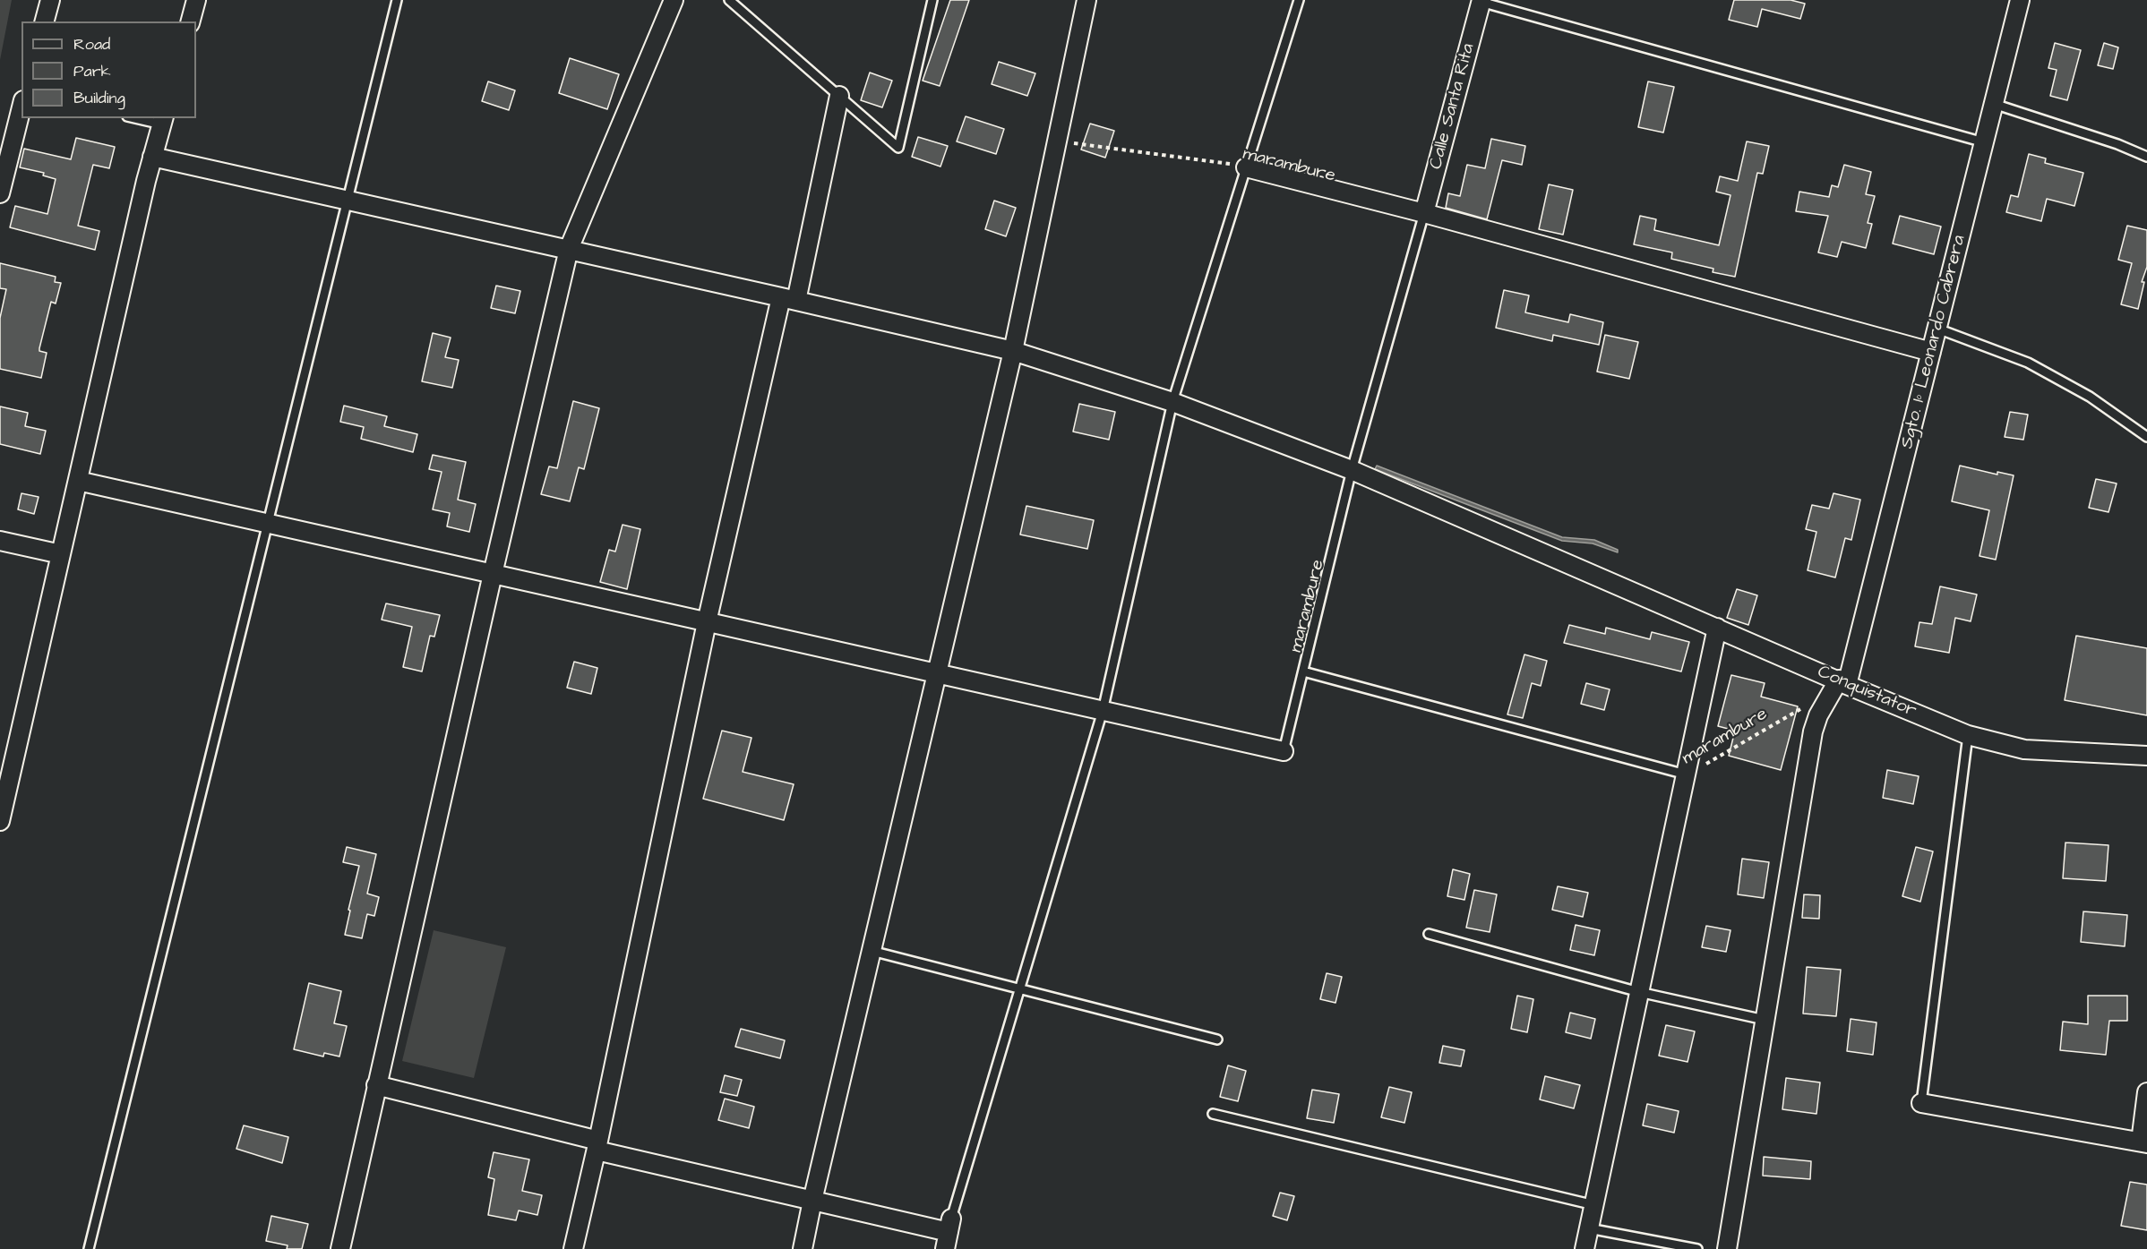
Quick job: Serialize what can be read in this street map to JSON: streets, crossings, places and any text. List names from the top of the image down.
{
  "streets": {
    "street": ["Calle Santa Rita", "Sgto. 1º Leonardo Cabrera", "Conquistator"],
    "path": ["marambure"]
  },
  "crossings": [
    ["Sgto. 1º Leonardo Cabrera", "Conquistator"]
  ],
  "legend": ["Road", "Park", "Building"]
}
